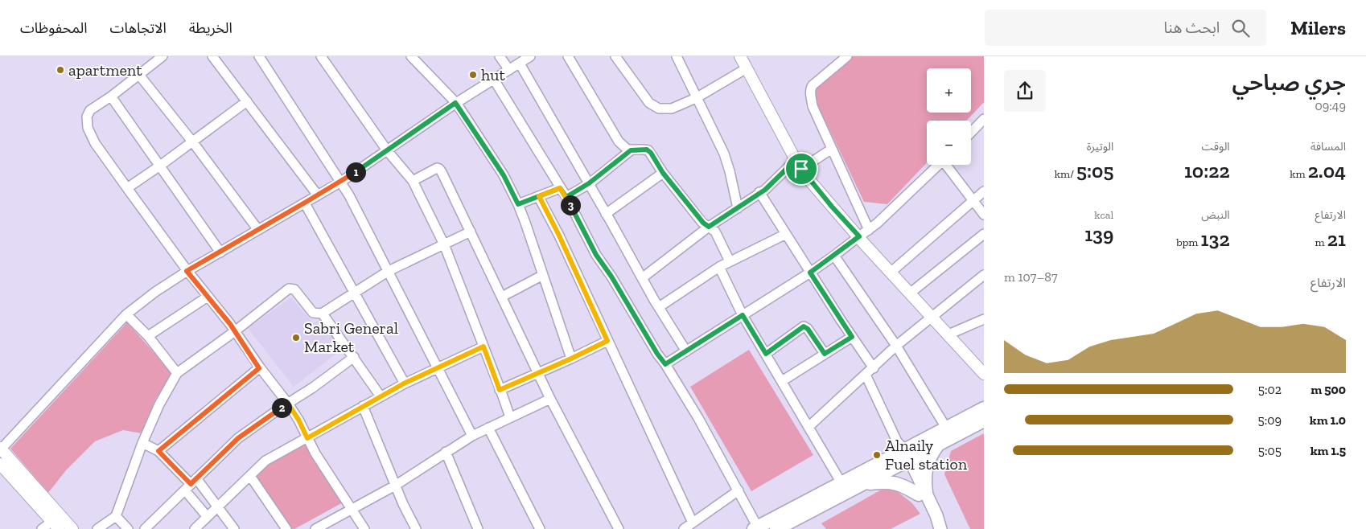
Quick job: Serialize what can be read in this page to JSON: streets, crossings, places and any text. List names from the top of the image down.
{
  "places": [
    "apartment",
    "hut",
    "Sabri General Market",
    "Alnaily Fuel station"
  ],
  "page": {
    "header": "Milers",
    "search": "ابحث هنا",
    "nav": ["الخريطة", "الاتجاهات", "المحفوظات"],
    "heading": ["جري صباحي", "09:49"],
    "map_buttons": ["+", "−"],
    "stats": [
      ["المسافة", "2.04 km"],
      ["الوقت", "10:22"],
      ["الوتيرة", "5:05 /km"],
      ["الارتفاع", "21 m"],
      ["النبض", "132 bpm"],
      ["kcal", "139"]
    ],
    "pins": ["1", "3", "2"],
    "chart": ["الارتفاع", "87–107 m"],
    "list": [
      {
        "name": "500 m",
        "note": "5:02"
      },
      {
        "name": "1.0 km",
        "note": "5:09"
      },
      {
        "name": "1.5 km",
        "note": "5:05"
      }
    ]
  }
}
